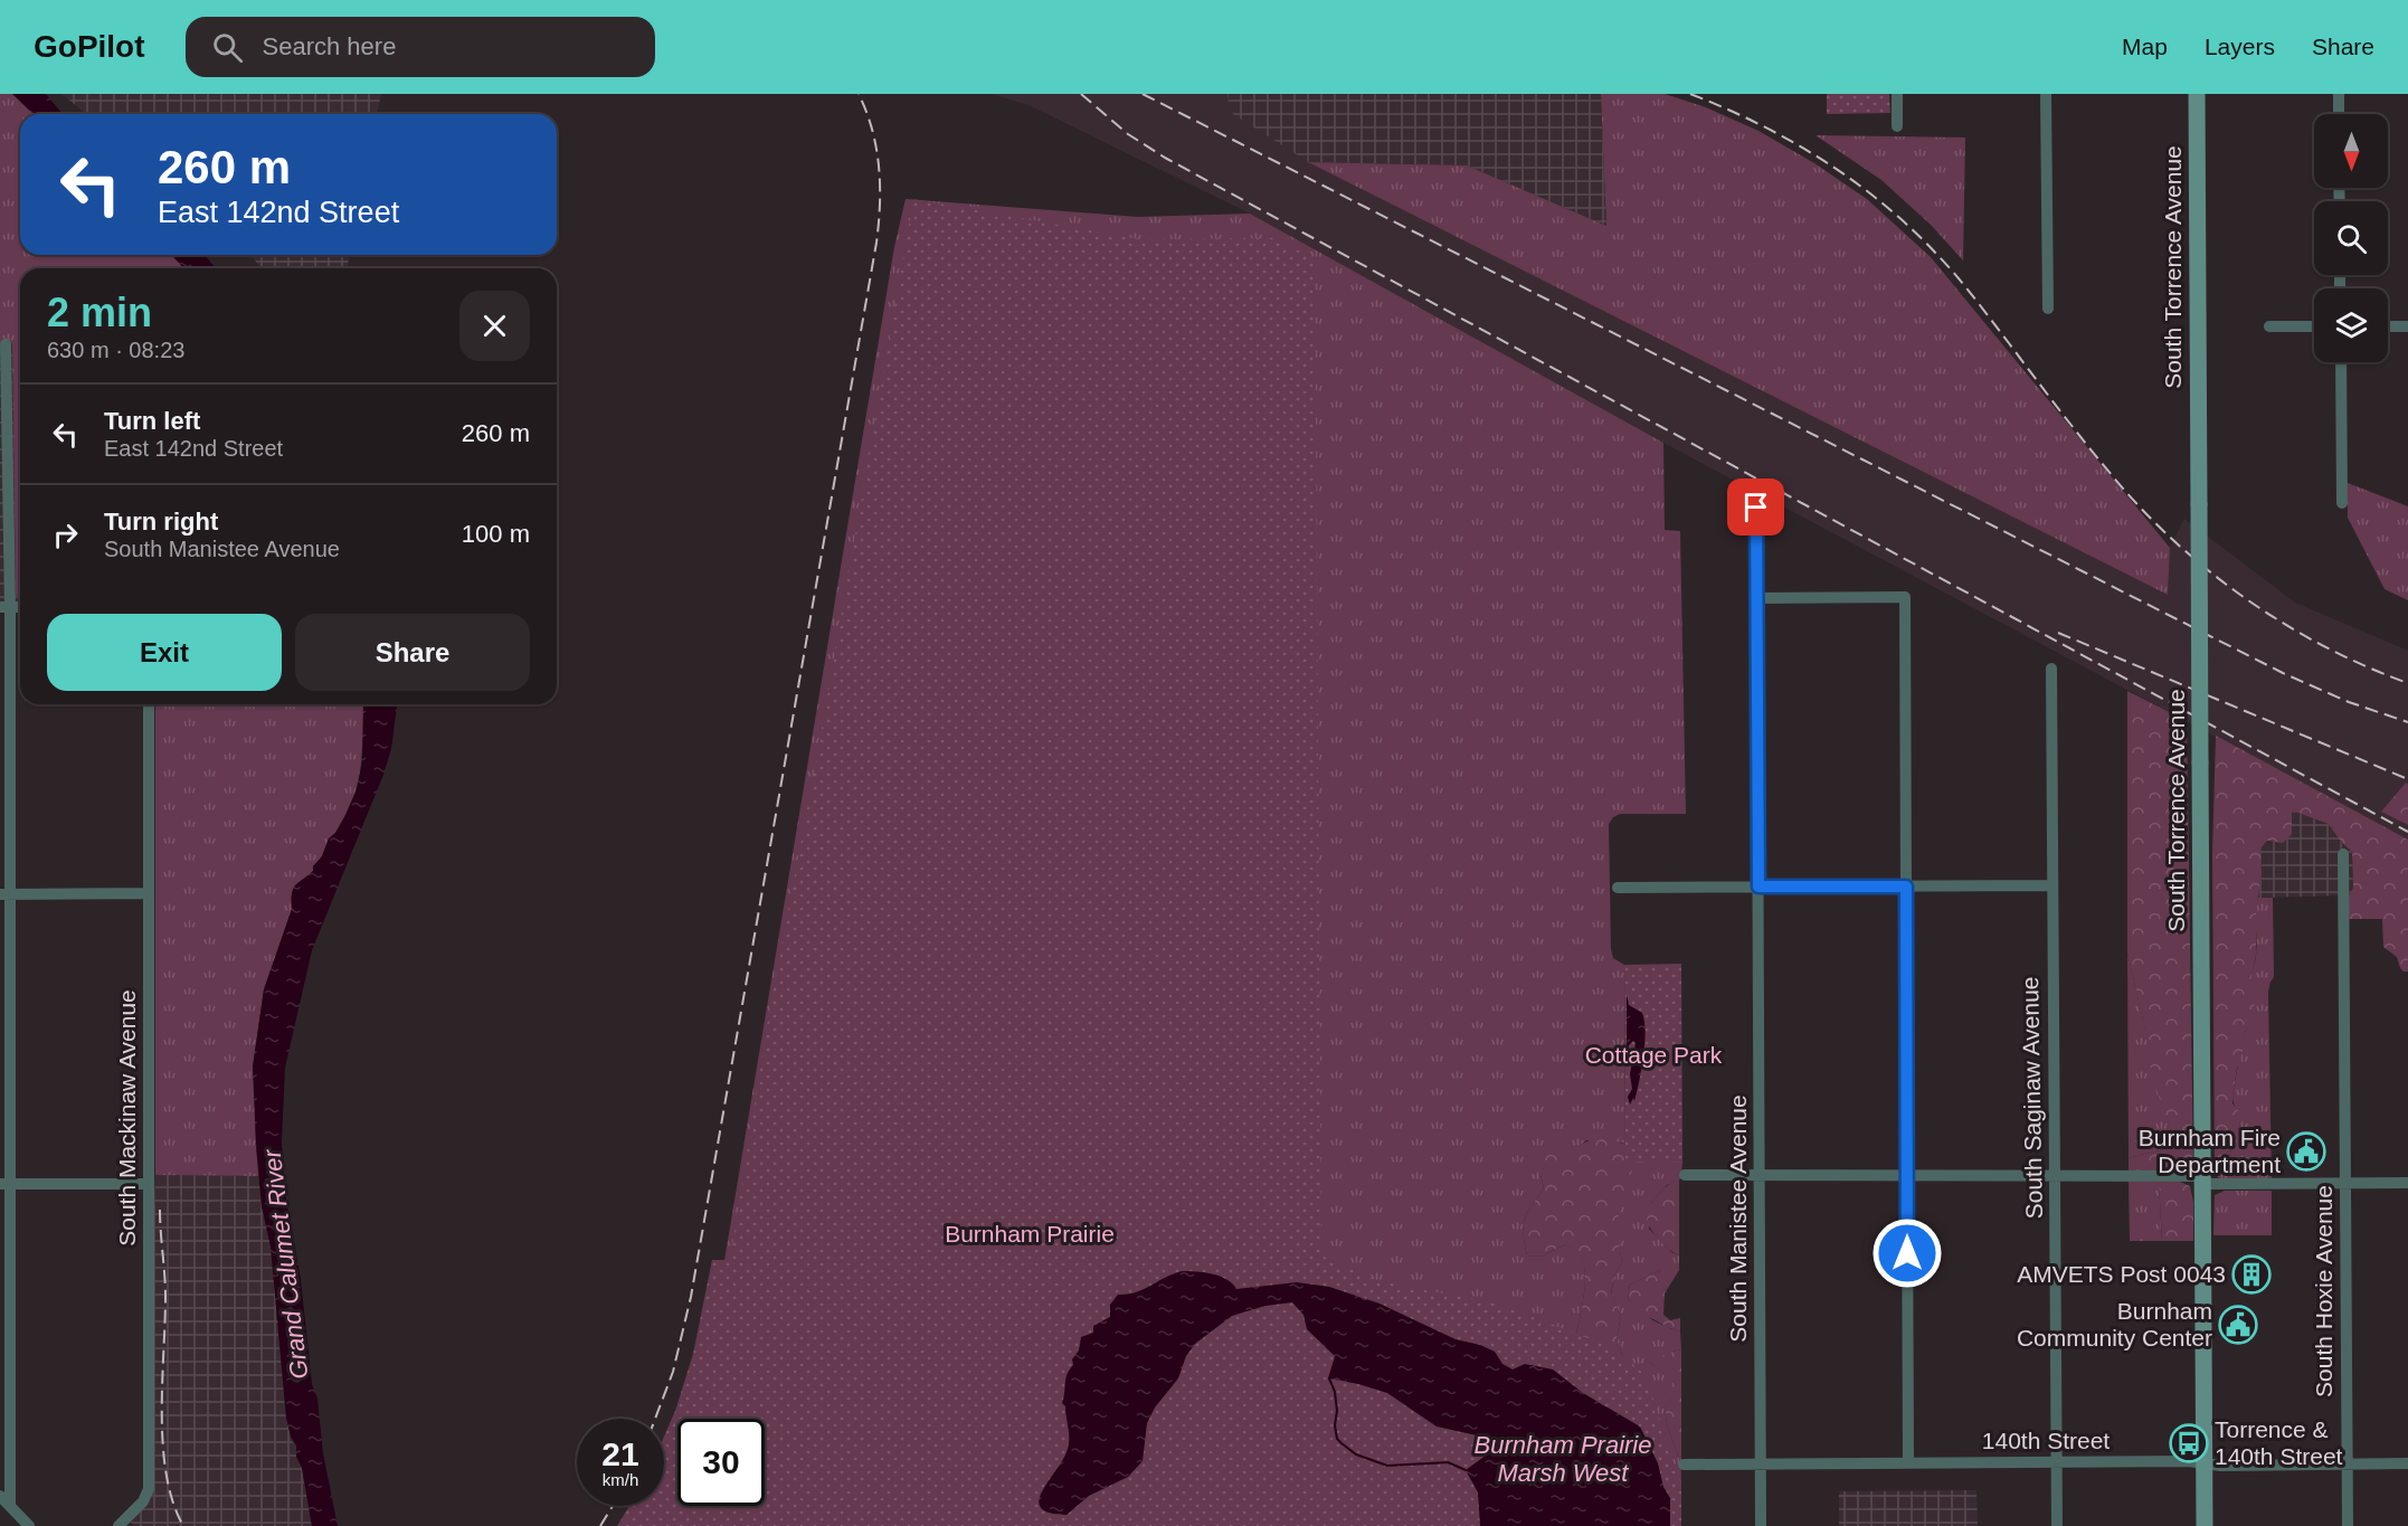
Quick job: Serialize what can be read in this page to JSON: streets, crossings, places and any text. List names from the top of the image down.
{
  "streets": {
    "main road": ["South Torrence Avenue"],
    "street": [
      "South Saginaw Avenue",
      "South Mackinaw Avenue",
      "South Manistee Avenue",
      "South Hoxie Avenue",
      "140th Street"
    ]
  },
  "crossings": [
    ["South Torrence Avenue", "140th Street"],
    ["South Saginaw Avenue", "140th Street"],
    ["South Manistee Avenue", "140th Street"],
    ["South Hoxie Avenue", "140th Street"]
  ],
  "water": ["Grand Calumet River", "Burnham Prairie Marsh West"],
  "parks": ["Cottage Park", "Burnham Prairie"],
  "places": {
    "public building": ["Burnham Fire Department", "Burnham Community Center"],
    "building": ["AMVETS Post 0043"],
    "bus stop": ["Torrence & 140th Street"]
  },
  "north": "bottom",
  "page": {
    "header": "GoPilot",
    "search": "Search here",
    "nav": ["Map", "Layers", "Share"],
    "turn": ["260 m", "East 142nd Street"],
    "heading": ["2 min", "630 m · 08:23"],
    "list": [
      {
        "name": "Turn left",
        "note": "East 142nd Street",
        "value": "260 m"
      },
      {
        "name": "Turn right",
        "note": "South Manistee Avenue",
        "value": "100 m"
      }
    ],
    "buttons": ["Exit", "Share"],
    "speed": "21 km/h",
    "limit": "30"
  }
}
